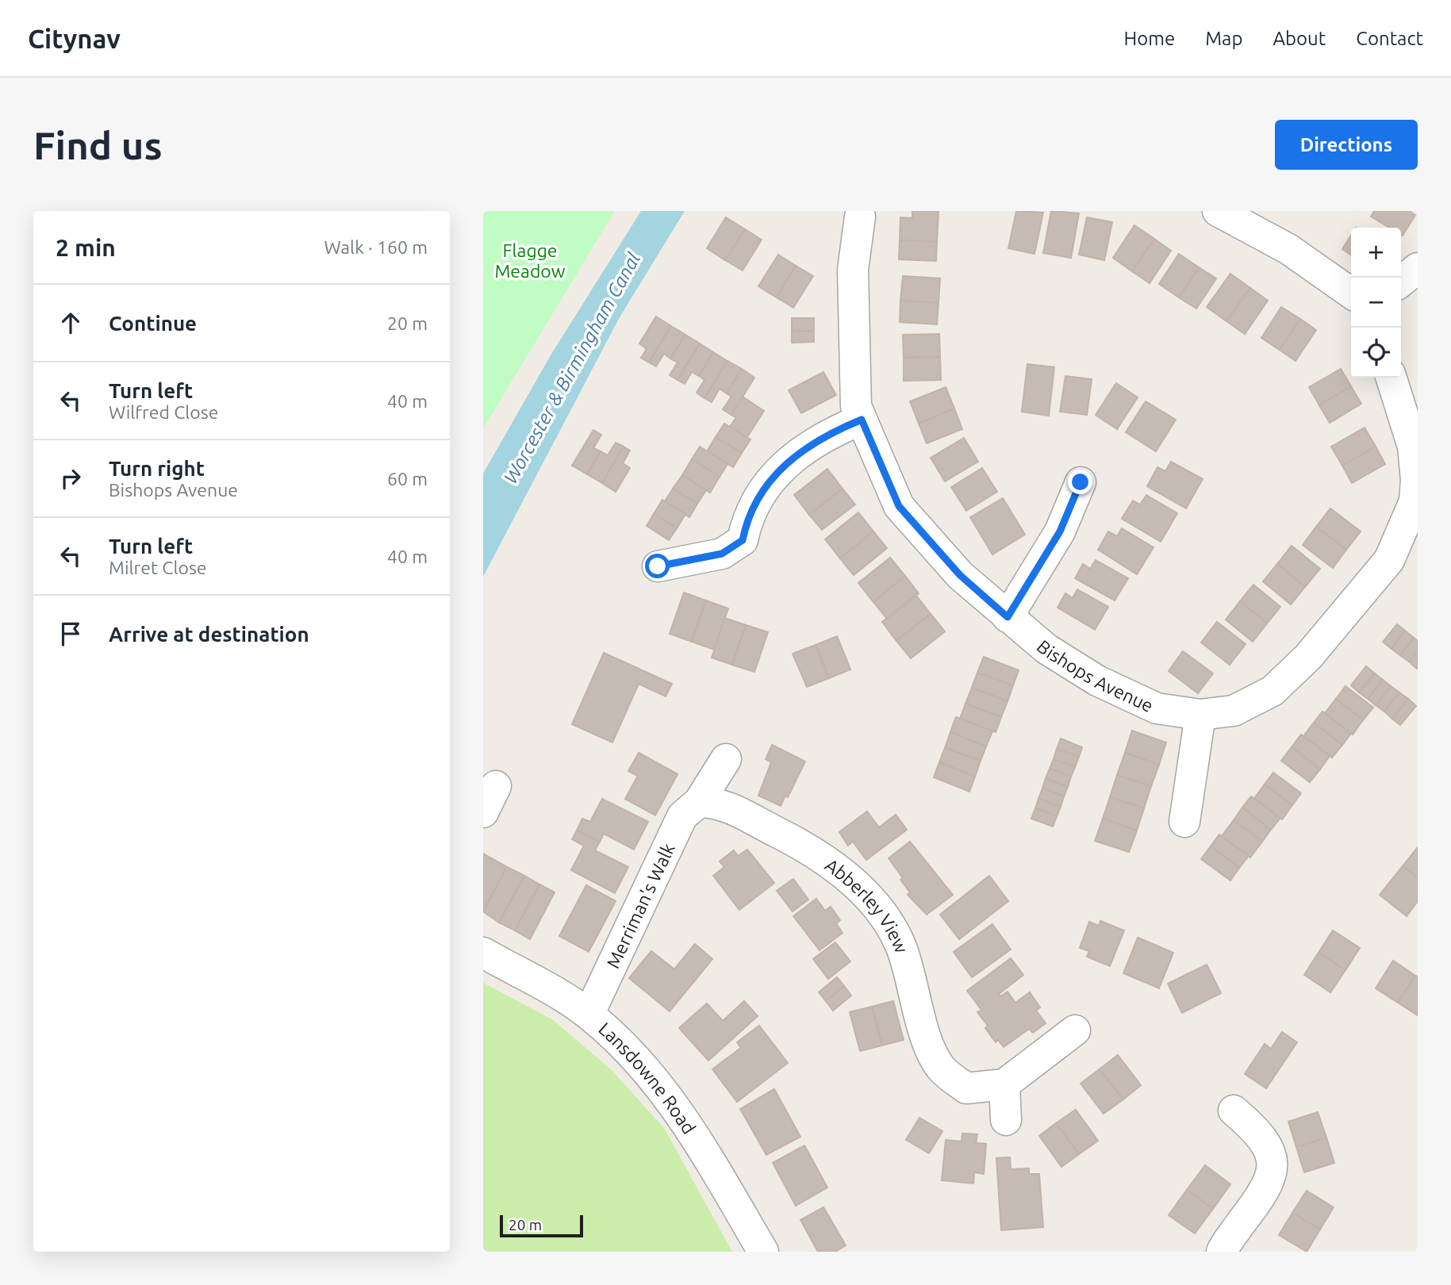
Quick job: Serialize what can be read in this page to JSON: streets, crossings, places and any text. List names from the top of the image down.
{
  "streets": {
    "street": [
      "Bishops Avenue",
      "Merriman's Walk",
      "Abberley View",
      "Lansdowne Road"
    ]
  },
  "crossings": [
    ["Merriman's Walk", "Abberley View"],
    ["Merriman's Walk", "Lansdowne Road"]
  ],
  "water": ["Worcester & Birmingham Canal"],
  "parks": ["Flagge Meadow"],
  "scale_bar": "20 m",
  "page": {
    "header": "Citynav",
    "nav": [
      "Home",
      "Map",
      "About",
      "Contact"
    ],
    "buttons": "Directions",
    "title": "Find us",
    "heading": ["2 min", "Walk · 160 m"],
    "map_buttons": ["+", "−"],
    "list": [
      ["Continue", "20 m"],
      ["Turn left", "Wilfred Close", "40 m"],
      ["Turn right", "Bishops Avenue", "60 m"],
      ["Turn left", "Milret Close", "40 m"],
      "Arrive at destination"
    ],
    "scale": "20 m"
  }
}
